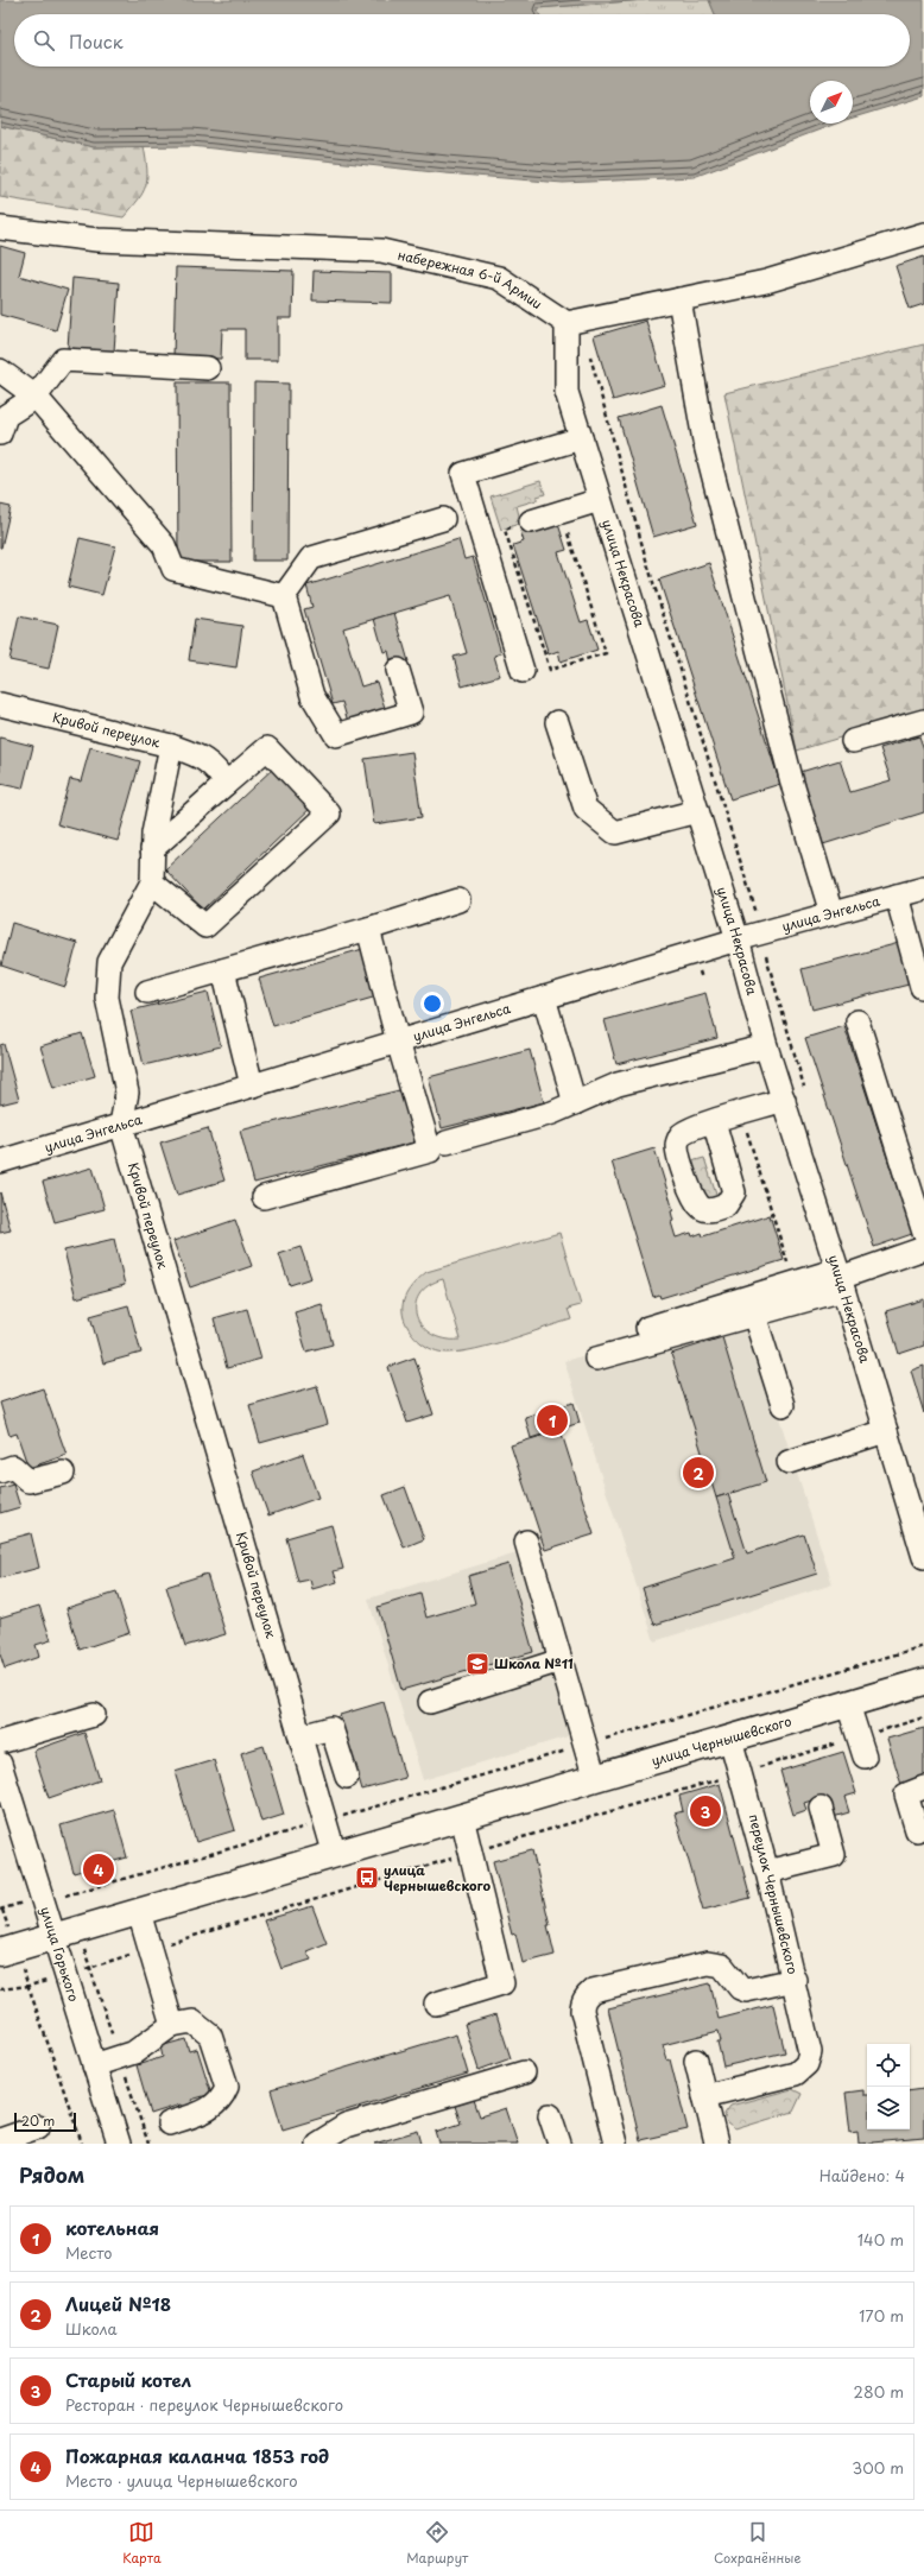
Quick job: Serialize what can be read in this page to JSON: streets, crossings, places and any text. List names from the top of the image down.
{
  "streets": {
    "main road": ["улица Чернышевского"],
    "street": [
      "набережная 6-й Армии",
      "улица Некрасова",
      "Кривой переулок",
      "улица Энгельса",
      "переулок Чернышевского",
      "улица Горького"
    ]
  },
  "crossings": [
    ["набережная 6-й Армии", "улица Некрасова"],
    ["улица Некрасова", "улица Энгельса"],
    ["Кривой переулок", "улица Энгельса"],
    ["Кривой переулок", "улица Чернышевского"],
    ["улица Чернышевского", "переулок Чернышевского"],
    ["улица Чернышевского", "улица Горького"]
  ],
  "places": {
    "school or university": ["Школа №11"],
    "bus stop": ["улица Чернышевского"]
  },
  "scale_bar": "20 m",
  "north": "top right",
  "page": {
    "search": "Поиск",
    "pins": [
      "1",
      "2",
      "3",
      "4"
    ],
    "scale": "20 m",
    "heading": ["Рядом", "Найдено: 4"],
    "list": [
      {
        "mark": "1",
        "name": "котельная",
        "note": "Место",
        "value": "140 m"
      },
      {
        "mark": "2",
        "name": "Лицей №18",
        "note": "Школа",
        "value": "170 m"
      },
      {
        "mark": "3",
        "name": "Старый котел",
        "note": "Ресторан · переулок Чернышевского",
        "value": "280 m"
      },
      {
        "mark": "4",
        "name": "Пожарная каланча 1853 год",
        "note": "Место · улица Чернышевского",
        "value": "300 m"
      }
    ],
    "nav": ["Карта", "Маршрут", "Сохранённые"]
  }
}
